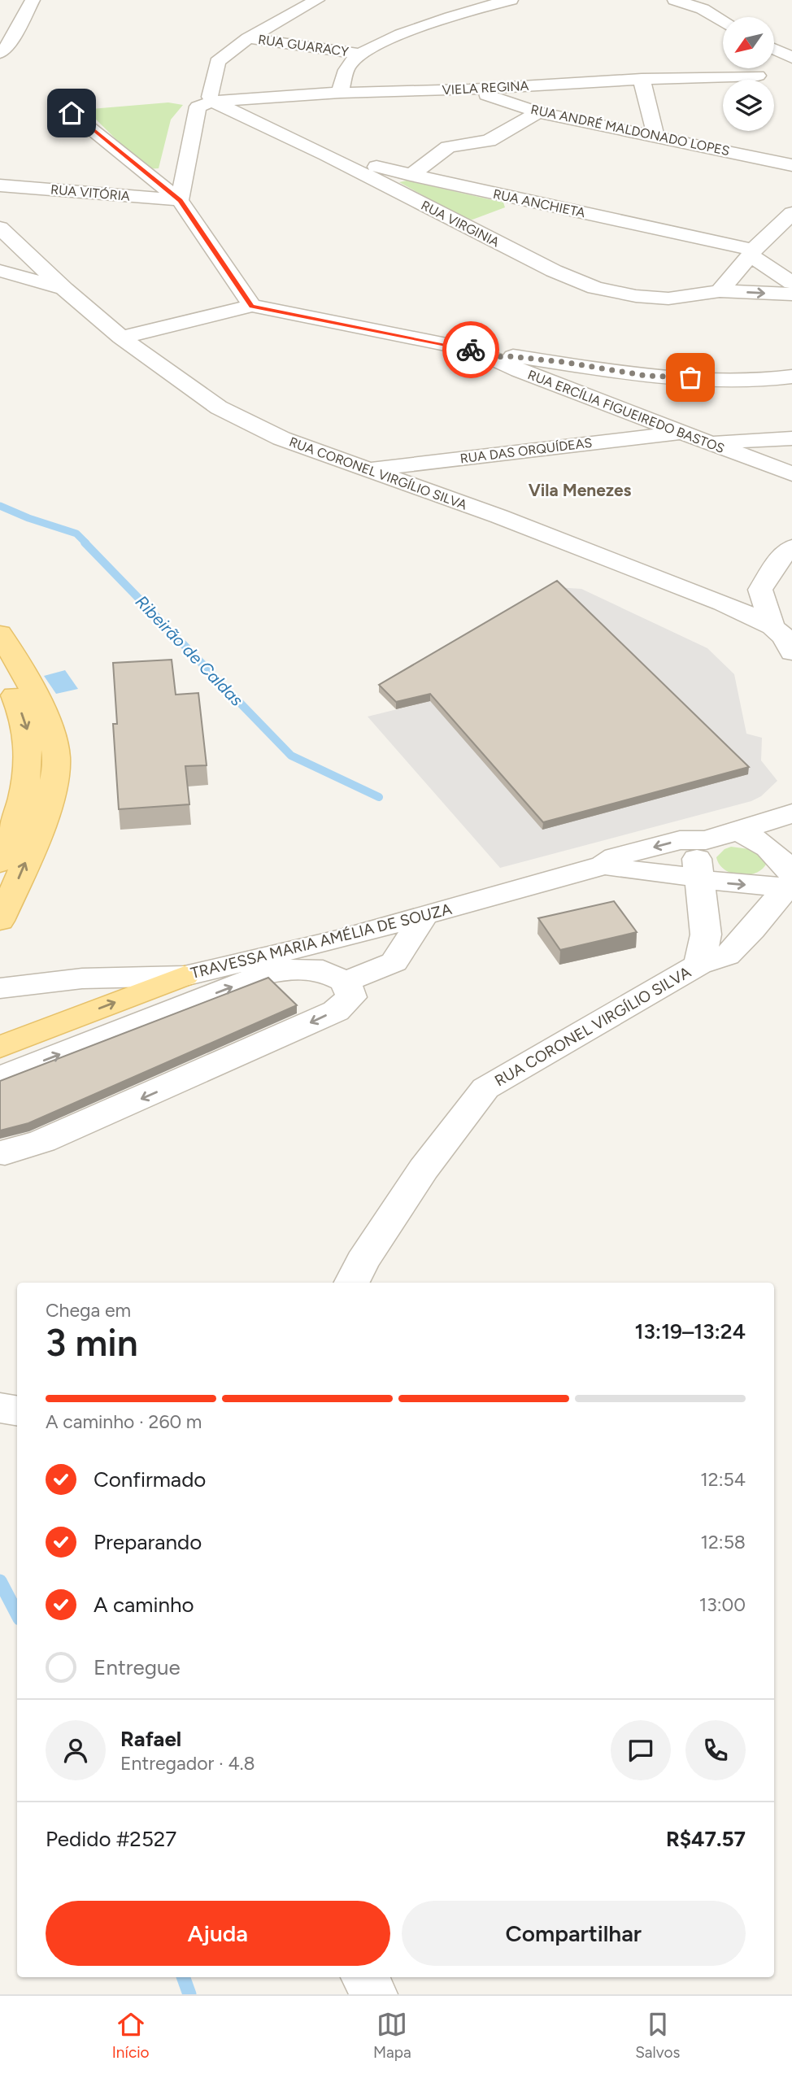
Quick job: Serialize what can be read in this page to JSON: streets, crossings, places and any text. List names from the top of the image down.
{
  "streets": {
    "street": [
      "RUA GUARACY",
      "VIELA REGINA",
      "RUA ANDRÉ MALDONADO LOPES",
      "RUA VITÓRIA",
      "RUA ANCHIETA",
      "RUA VIRGINIA",
      "RUA ERCÍLIA FIGUEIREDO BASTOS",
      "RUA DAS ORQUÍDEAS",
      "RUA CORONEL VIRGÍLIO SILVA",
      "TRAVESSA MARIA AMÉLIA DE SOUZA"
    ]
  },
  "crossings": [
    ["VIELA REGINA", "RUA ANDRÉ MALDONADO LOPES"],
    ["VIELA REGINA", "RUA VIRGINIA"],
    ["RUA ANCHIETA", "RUA VIRGINIA"],
    ["RUA ERCÍLIA FIGUEIREDO BASTOS", "RUA DAS ORQUÍDEAS"],
    ["RUA DAS ORQUÍDEAS", "RUA CORONEL VIRGÍLIO SILVA"]
  ],
  "districts": ["Vila Menezes"],
  "water": ["Ribeirão de Caldas"],
  "north": "bottom left",
  "page": {
    "heading": ["3 min", "Chega em", "13:19–13:24"],
    "panel": [
      "Rafael",
      "Entregador · 4.8",
      "Pedido #2527",
      "R$47.57"
    ],
    "bar": "A caminho · 260 m",
    "list": [
      ["Confirmado", "12:54"],
      ["Preparando", "12:58"],
      ["A caminho", "13:00"],
      "Entregue"
    ],
    "buttons": ["Ajuda", "Compartilhar"],
    "tabs": ["Início", "Mapa", "Salvos"]
  }
}
